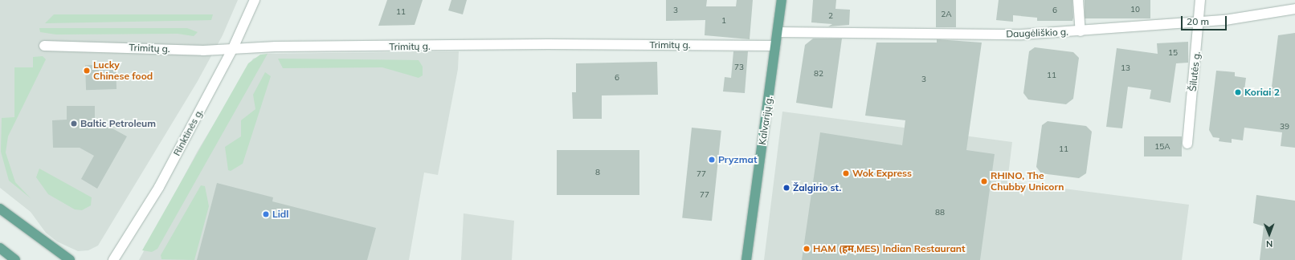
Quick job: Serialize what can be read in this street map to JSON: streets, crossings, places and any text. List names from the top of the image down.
{
  "streets": {
    "main road": ["Kalvarijų g."],
    "street": [
      "Daugėliškio g.",
      "Trimitų g.",
      "Šilutės g.",
      "Rinktinės g."
    ]
  },
  "crossings": [
    ["Daugėliškio g.", "Šilutės g."],
    ["Daugėliškio g.", "Kalvarijų g."],
    ["Trimitų g.", "Kalvarijų g."],
    ["Trimitų g.", "Rinktinės g."]
  ],
  "places": [
    "Lucky Chinese food",
    "Koriai 2",
    "Baltic Petroleum",
    "Pryzmat",
    "Wok Express",
    "RHINO, The Chubby Unicorn",
    "Žalgirio st.",
    "Lidl",
    "HAM (हम,MES) Indian Restaurant"
  ],
  "house_numbers": [
    "10",
    "3",
    "6",
    "11",
    "2A",
    "2",
    "1",
    "15",
    "73",
    "13",
    "82",
    "11",
    "6",
    "3",
    "39",
    "15A",
    "11",
    "8",
    "77",
    "77",
    "88"
  ],
  "scale_bar": "20 m",
  "north": "bottom"
}
